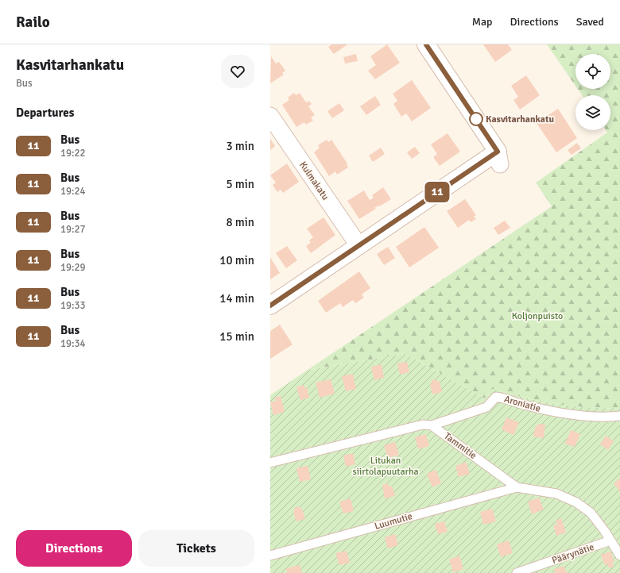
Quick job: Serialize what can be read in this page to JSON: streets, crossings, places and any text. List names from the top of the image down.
{
  "streets": {
    "street": ["Kulmakatu"],
    "lane": [
      "Aroniatie",
      "Tammitie",
      "Luumutie",
      "Päärynätie"
    ]
  },
  "crossings": [
    ["Aroniatie", "Tammitie"],
    ["Tammitie", "Luumutie"],
    ["Tammitie", "Päärynätie"]
  ],
  "parks": ["Koljonpuisto", "Litukan siirtolapuutarha"],
  "places": ["Kasvitarhankatu"],
  "lines": ["bus line 11"],
  "page": {
    "header": "Railo",
    "nav": ["Map", "Directions", "Saved"],
    "heading": [
      ["Kasvitarhankatu", "Bus"],
      "Departures"
    ],
    "on_map": "11",
    "list": [
      {
        "mark": "11",
        "name": "Bus",
        "note": "19:22",
        "value": "3 min"
      },
      {
        "mark": "11",
        "name": "Bus",
        "note": "19:24",
        "value": "5 min"
      },
      {
        "mark": "11",
        "name": "Bus",
        "note": "19:27",
        "value": "8 min"
      },
      {
        "mark": "11",
        "name": "Bus",
        "note": "19:29",
        "value": "10 min"
      },
      {
        "mark": "11",
        "name": "Bus",
        "note": "19:33",
        "value": "14 min"
      },
      {
        "mark": "11",
        "name": "Bus",
        "note": "19:34",
        "value": "15 min"
      }
    ],
    "buttons": ["Directions", "Tickets"]
  }
}
